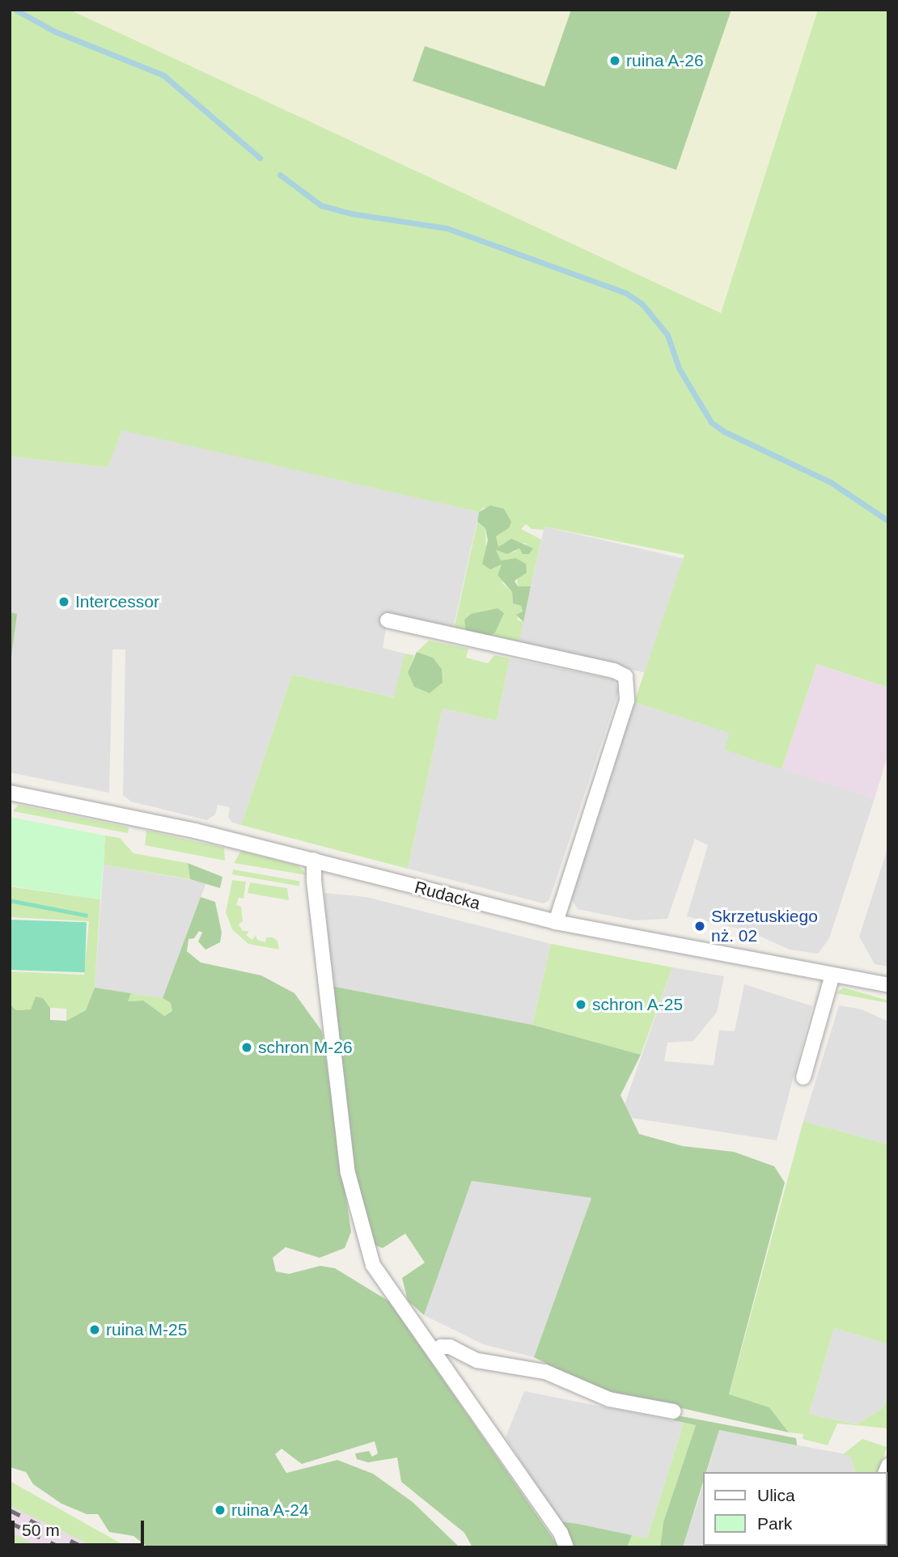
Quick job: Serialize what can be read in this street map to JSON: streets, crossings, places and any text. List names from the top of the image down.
{
  "streets": {
    "street": ["Rudacka"]
  },
  "places": [
    "ruina A-26",
    "Intercessor",
    "Skrzetuskiego nż. 02",
    "schron A-25",
    "schron M-26",
    "ruina M-25",
    "ruina A-24"
  ],
  "legend": ["Ulica", "Park"],
  "scale_bar": "50 m"
}
